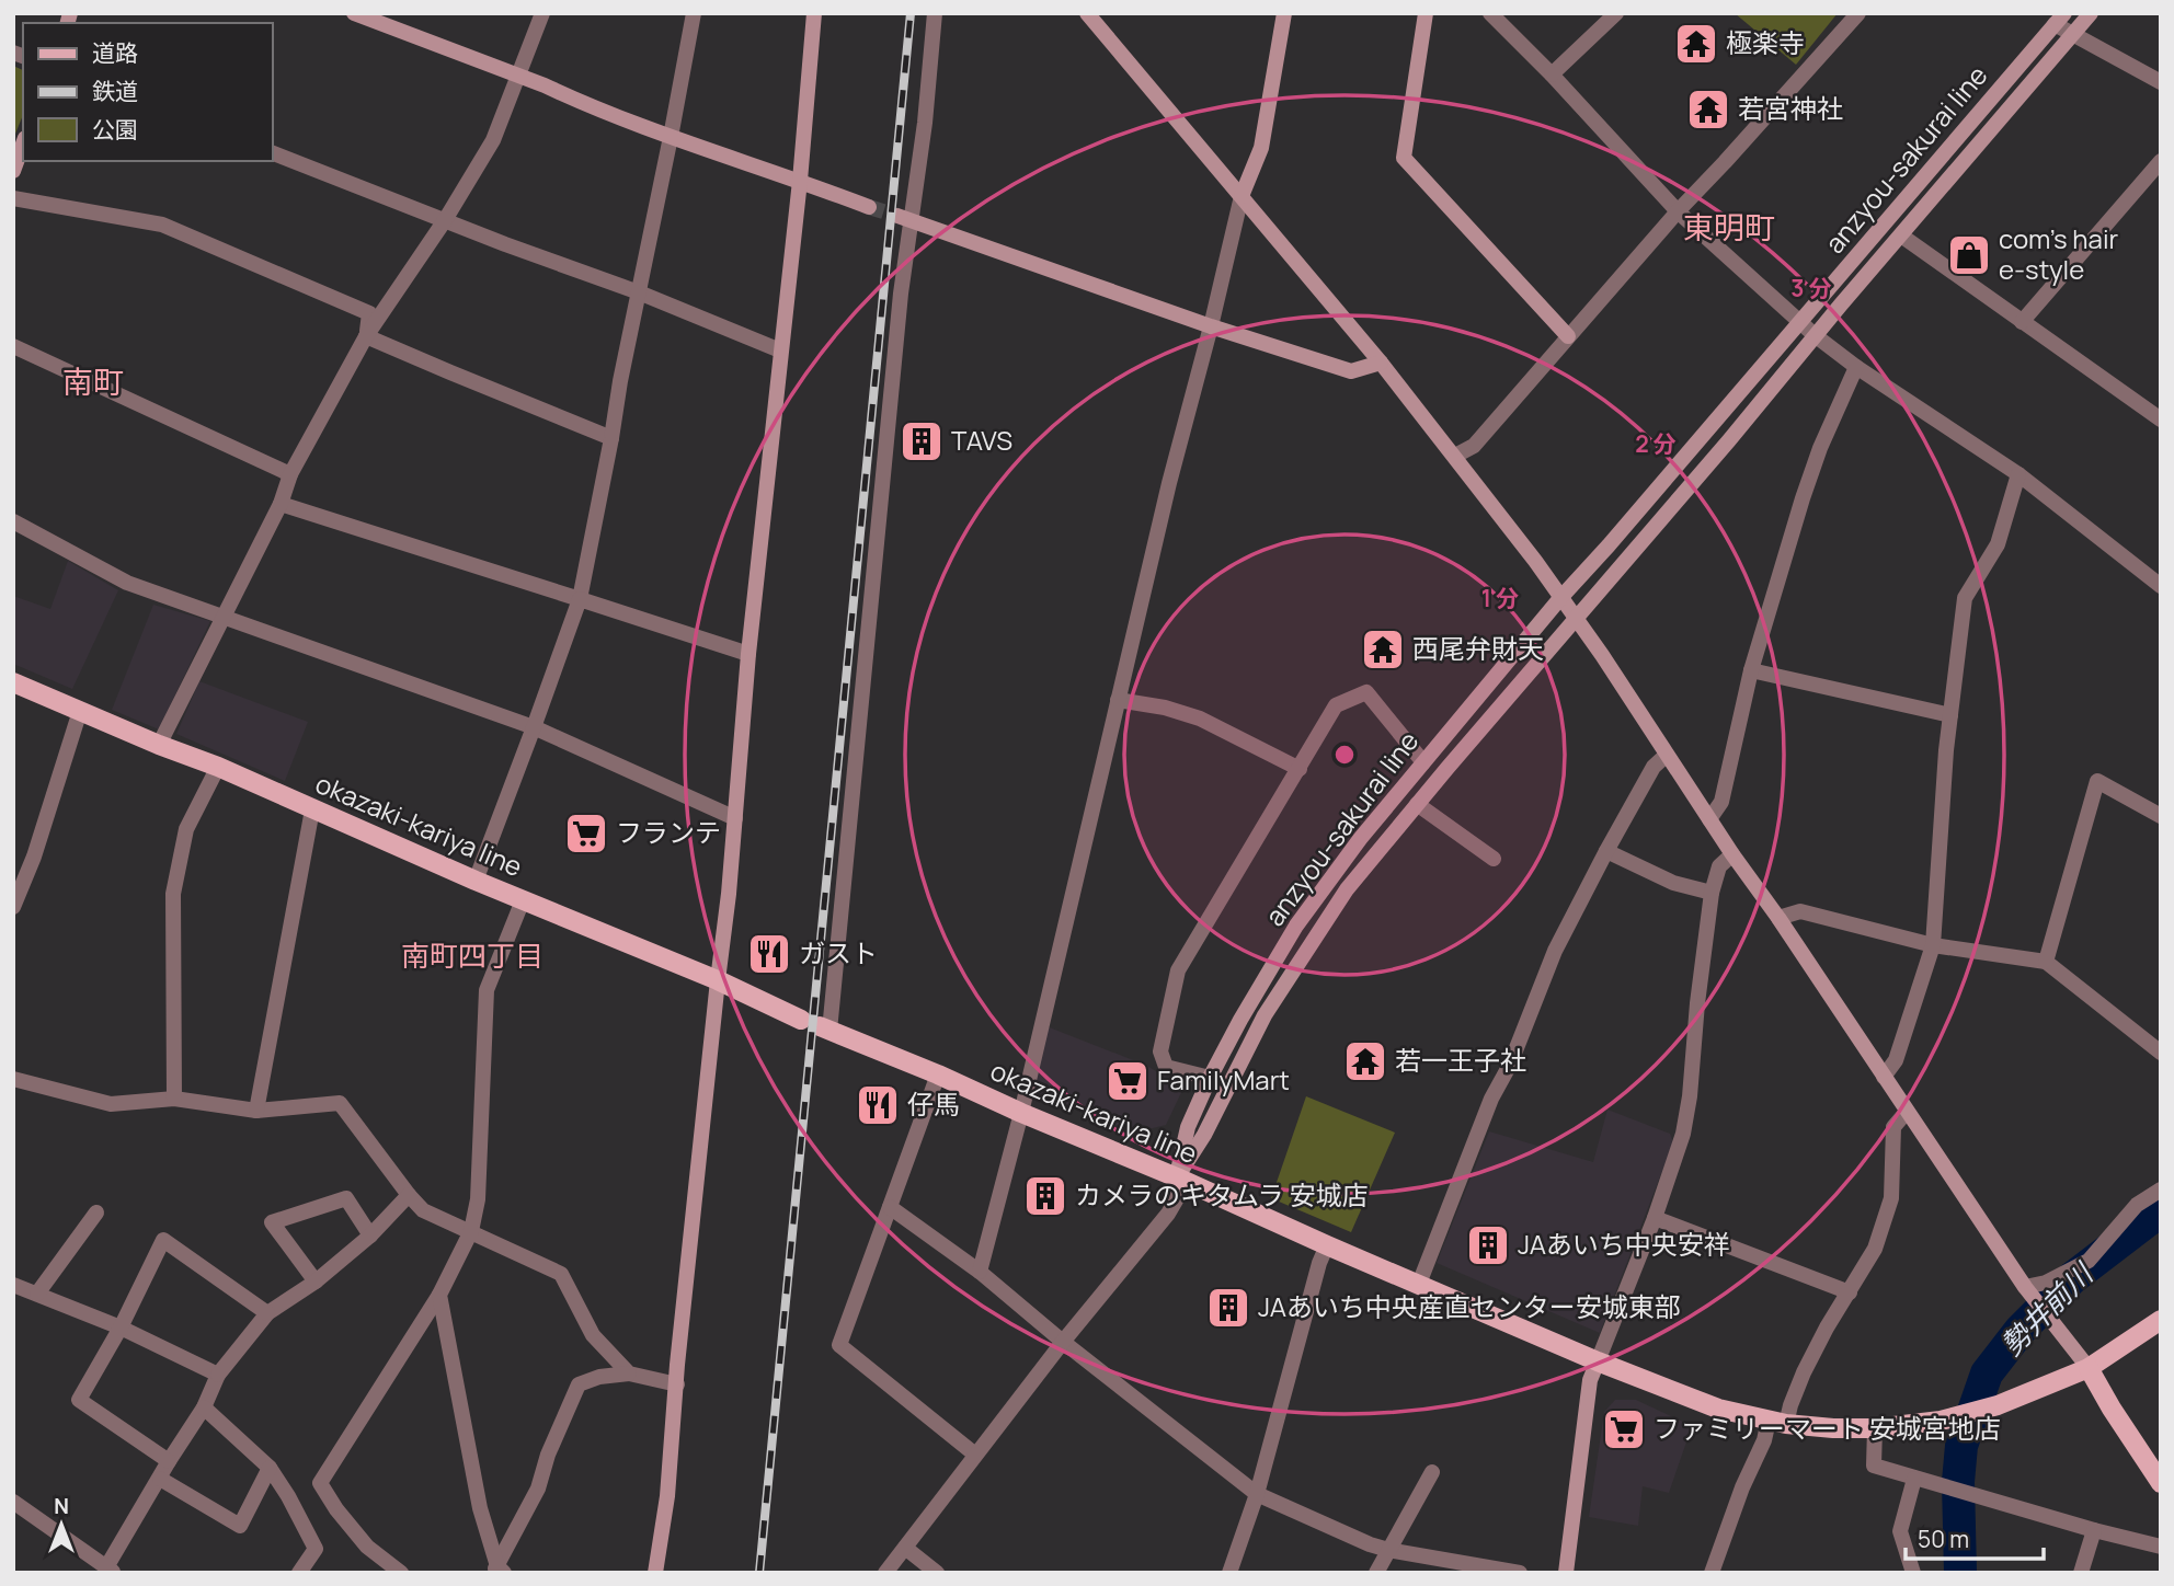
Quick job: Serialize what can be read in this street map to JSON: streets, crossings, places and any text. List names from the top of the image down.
{
  "streets": {
    "main road": ["okazaki-kariya line"],
    "street": ["anzyou-sakurai line"]
  },
  "crossings": [
    ["anzyou-sakurai line", "okazaki-kariya line"]
  ],
  "districts": ["東明町", "南町", "南町四丁目"],
  "water": ["勢井前川"],
  "places": {
    "temple": [
      "極楽寺",
      "若宮神社",
      "西尾弁財天",
      "若一王子社"
    ],
    "shop": ["com's hair e-style"],
    "building": [
      "TAVS",
      "カメラのキタムラ 安城店",
      "JAあいち中央安祥",
      "JAあいち中央産直センター安城東部"
    ],
    "supermarket": ["フランテ", "FamilyMart", "ファミリーマート 安城宮地店"],
    "restaurant": ["ガスト", "仔馬"]
  },
  "legend": ["道路", "鉄道", "公園"],
  "scale_bar": "50 m",
  "north": "top",
  "rings": ["3 分", "2 分", "1 分"]
}
